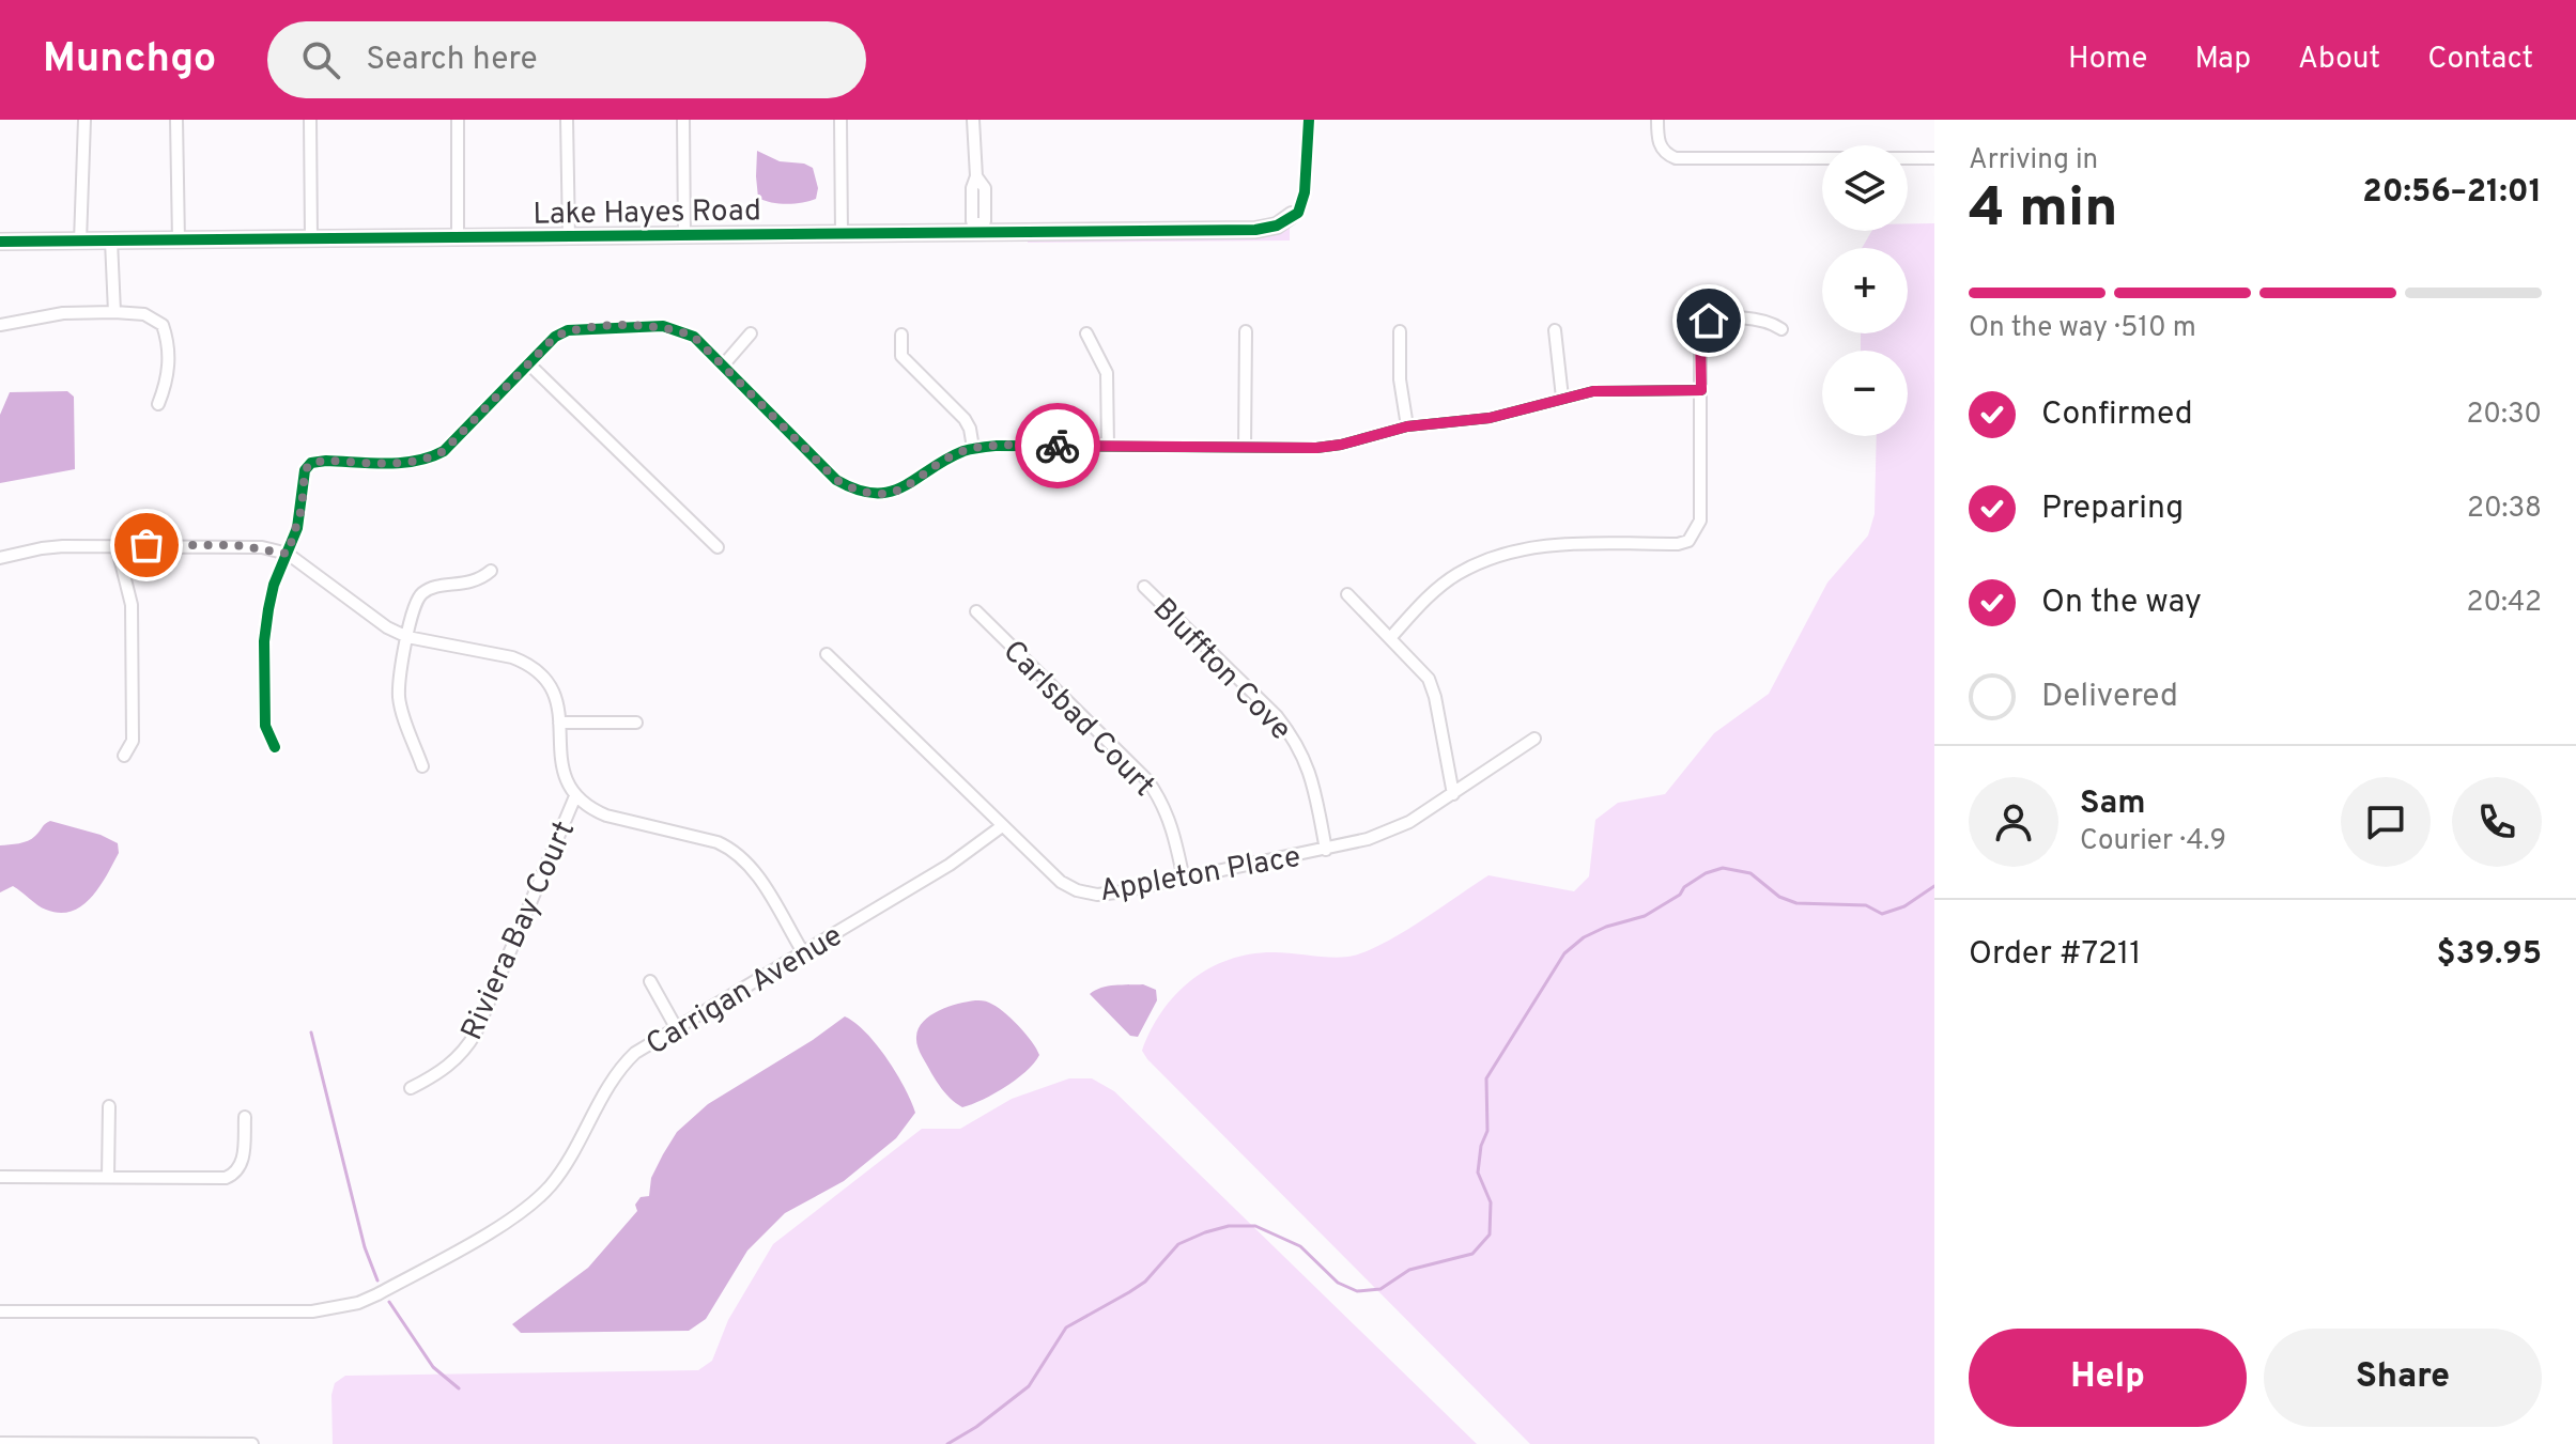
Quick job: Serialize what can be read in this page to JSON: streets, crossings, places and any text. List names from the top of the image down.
{
  "streets": {
    "street": [
      "Lake Hayes Road",
      "Bluffton Cove",
      "Carlsbad Court",
      "Appleton Place",
      "Riviera Bay Court",
      "Carrigan Avenue"
    ]
  },
  "crossings": [
    ["Bluffton Cove", "Appleton Place"],
    ["Carlsbad Court", "Appleton Place"],
    ["Appleton Place", "Carrigan Avenue"]
  ],
  "page": {
    "header": "Munchgo",
    "search": "Search here",
    "nav": [
      "Home",
      "Map",
      "About",
      "Contact"
    ],
    "heading": ["4 min", "Arriving in", "20:56–21:01"],
    "panel": [
      "Sam",
      "Courier · 4.9",
      "Order #7211",
      "$39.95"
    ],
    "map_buttons": ["+", "−"],
    "bar": "On the way · 510 m",
    "list": [
      ["Confirmed", "20:30"],
      ["Preparing", "20:38"],
      ["On the way", "20:42"],
      "Delivered"
    ],
    "buttons": ["Help", "Share"]
  }
}
